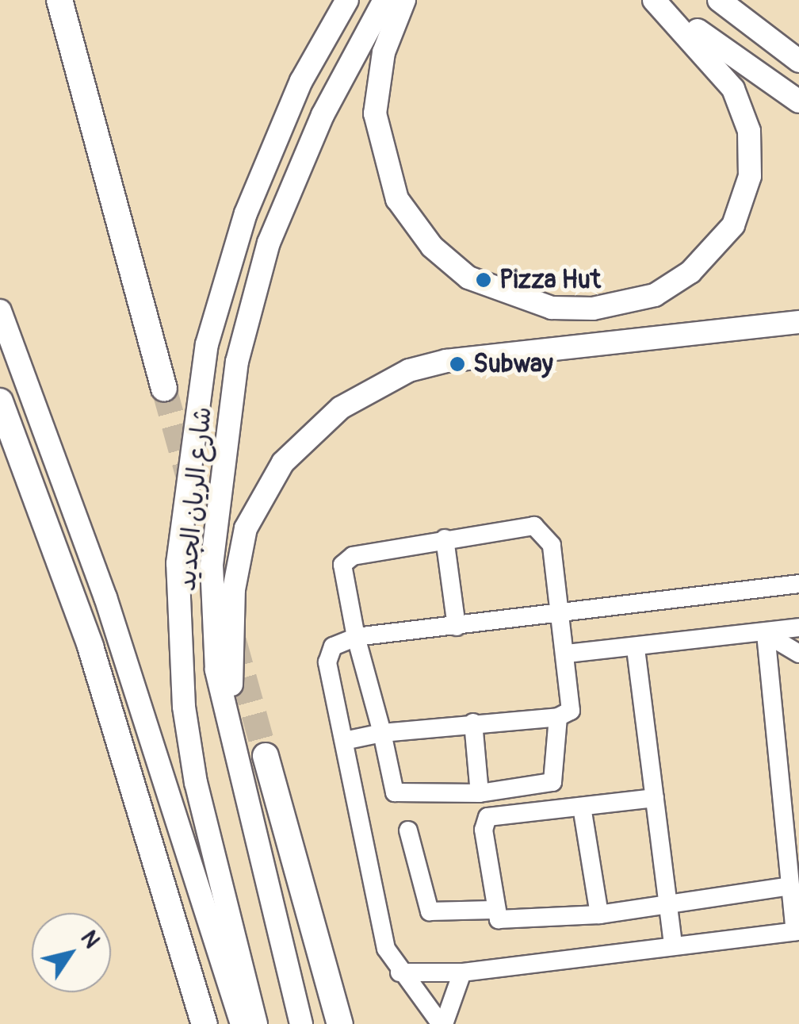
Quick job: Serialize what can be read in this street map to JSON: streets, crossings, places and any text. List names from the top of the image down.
{
  "streets": {
    "main road": ["شارع الريان الجديد"]
  },
  "places": ["Pizza Hut", "Subway"],
  "north": "top right"
}
